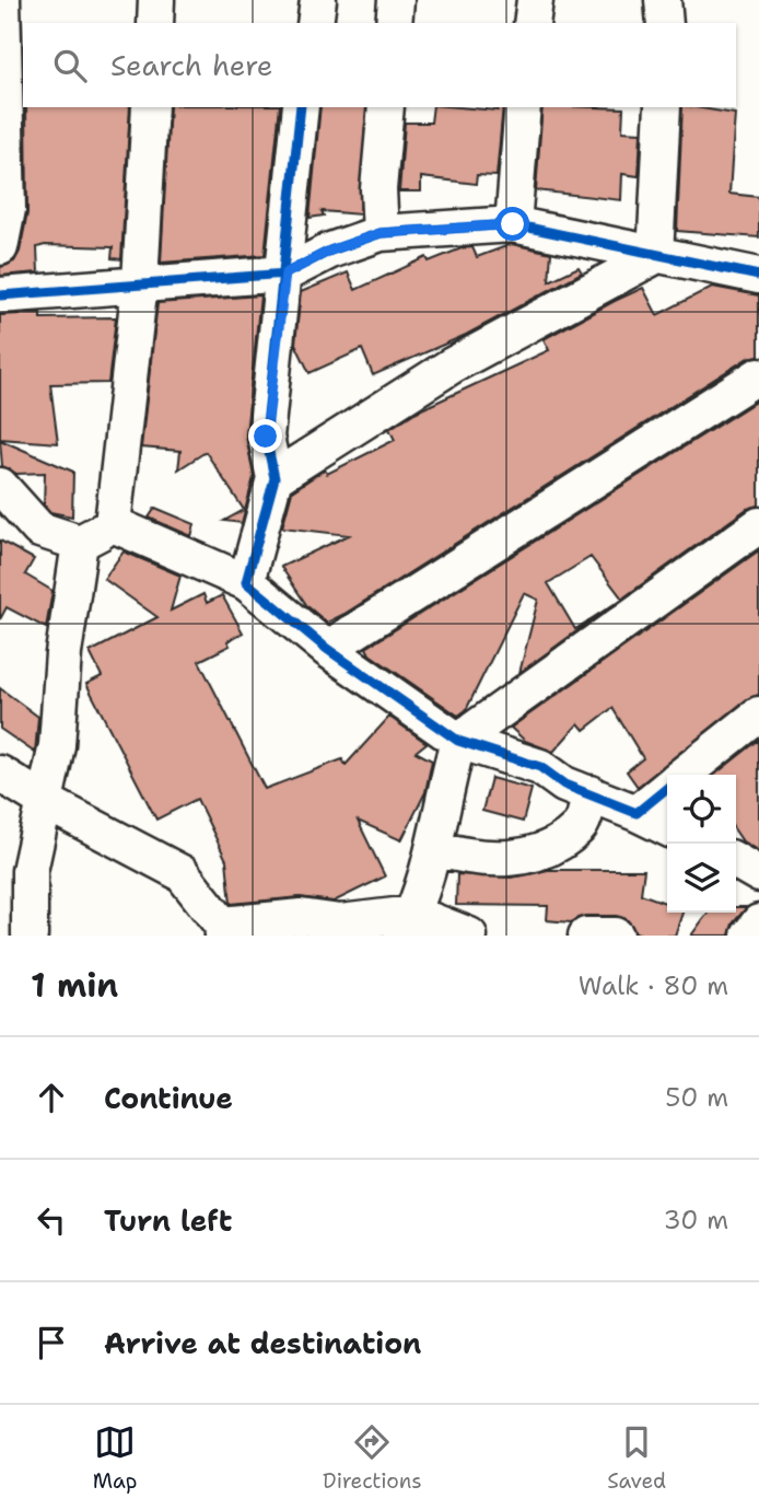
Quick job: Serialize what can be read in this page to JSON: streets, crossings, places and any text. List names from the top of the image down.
{
  "page": {
    "search": "Search here",
    "heading": ["1 min", "Walk · 80 m"],
    "list": [
      ["Continue", "50 m"],
      ["Turn left", "30 m"],
      "Arrive at destination"
    ],
    "nav": ["Map", "Directions", "Saved"]
  }
}
